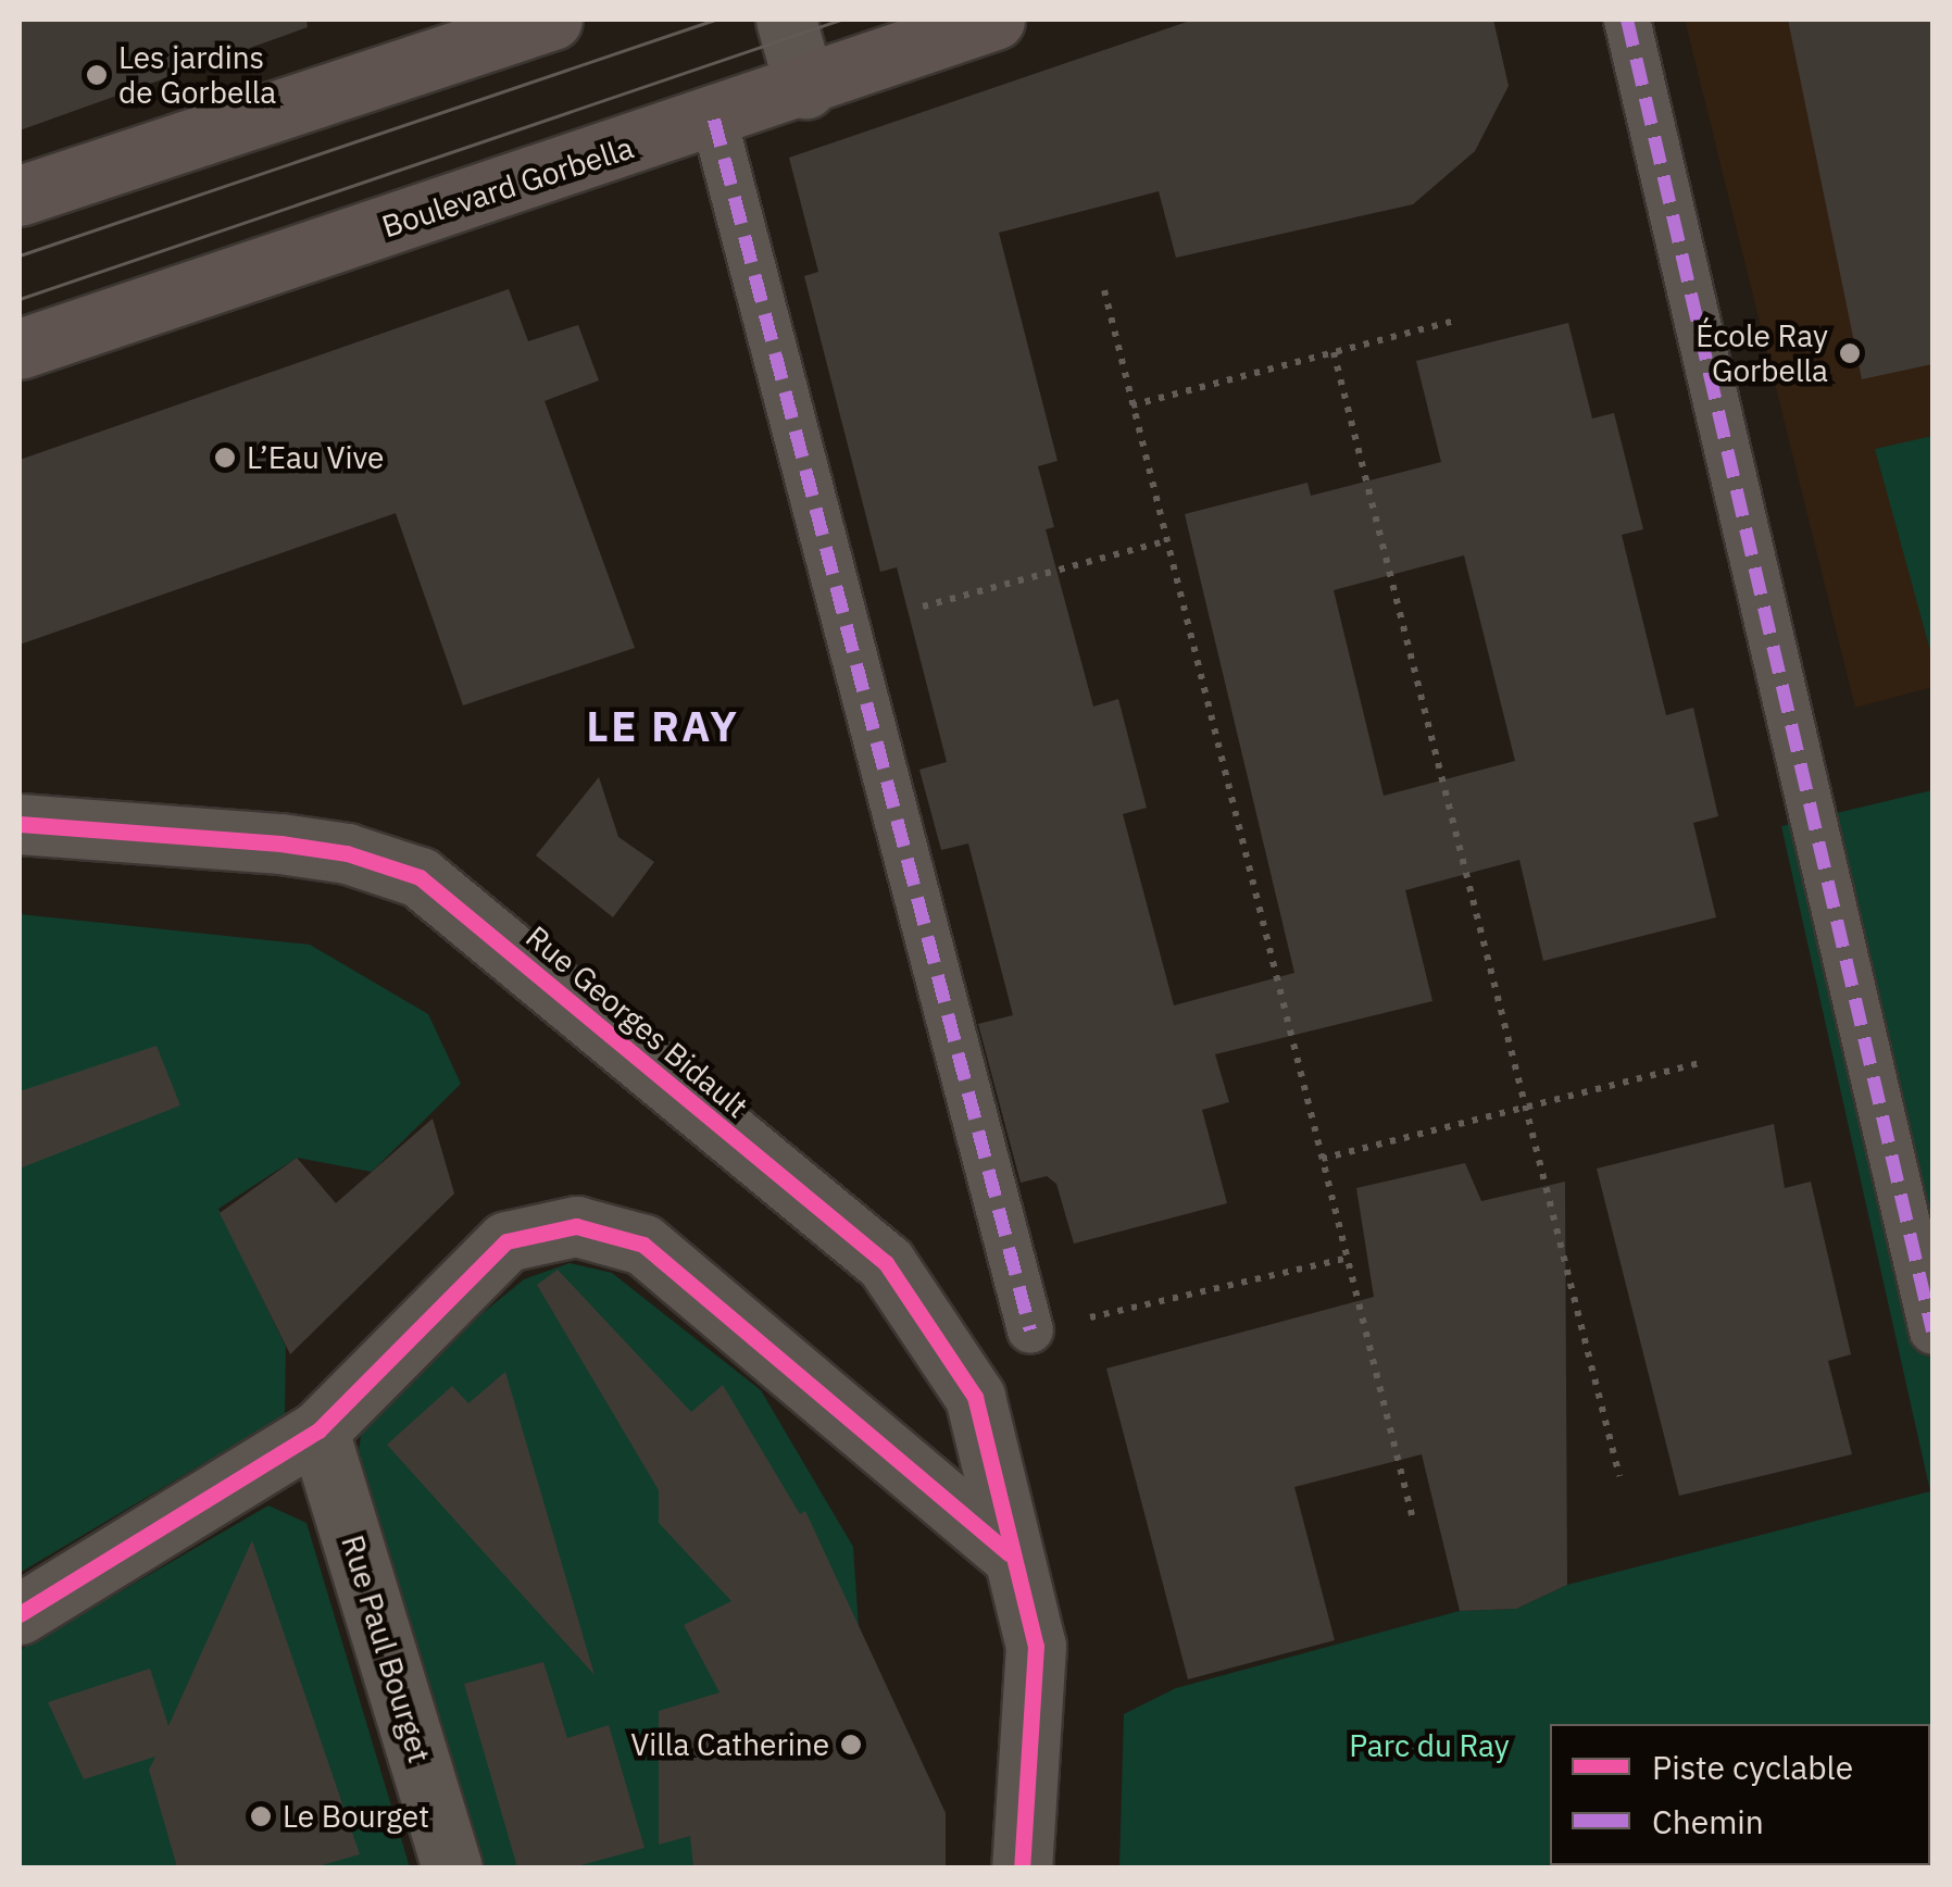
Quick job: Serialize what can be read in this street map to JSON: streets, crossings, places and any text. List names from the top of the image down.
{
  "streets": {
    "main road": ["Boulevard Gorbella"],
    "street": ["Rue Georges Bidault", "Rue Paul Bourget"]
  },
  "districts": ["LE RAY"],
  "parks": ["Parc du Ray"],
  "places": [
    "Les jardins de Gorbella",
    "École Ray Gorbella",
    "L’Eau Vive",
    "Villa Catherine",
    "Le Bourget"
  ],
  "legend": ["Piste cyclable", "Chemin"]
}
